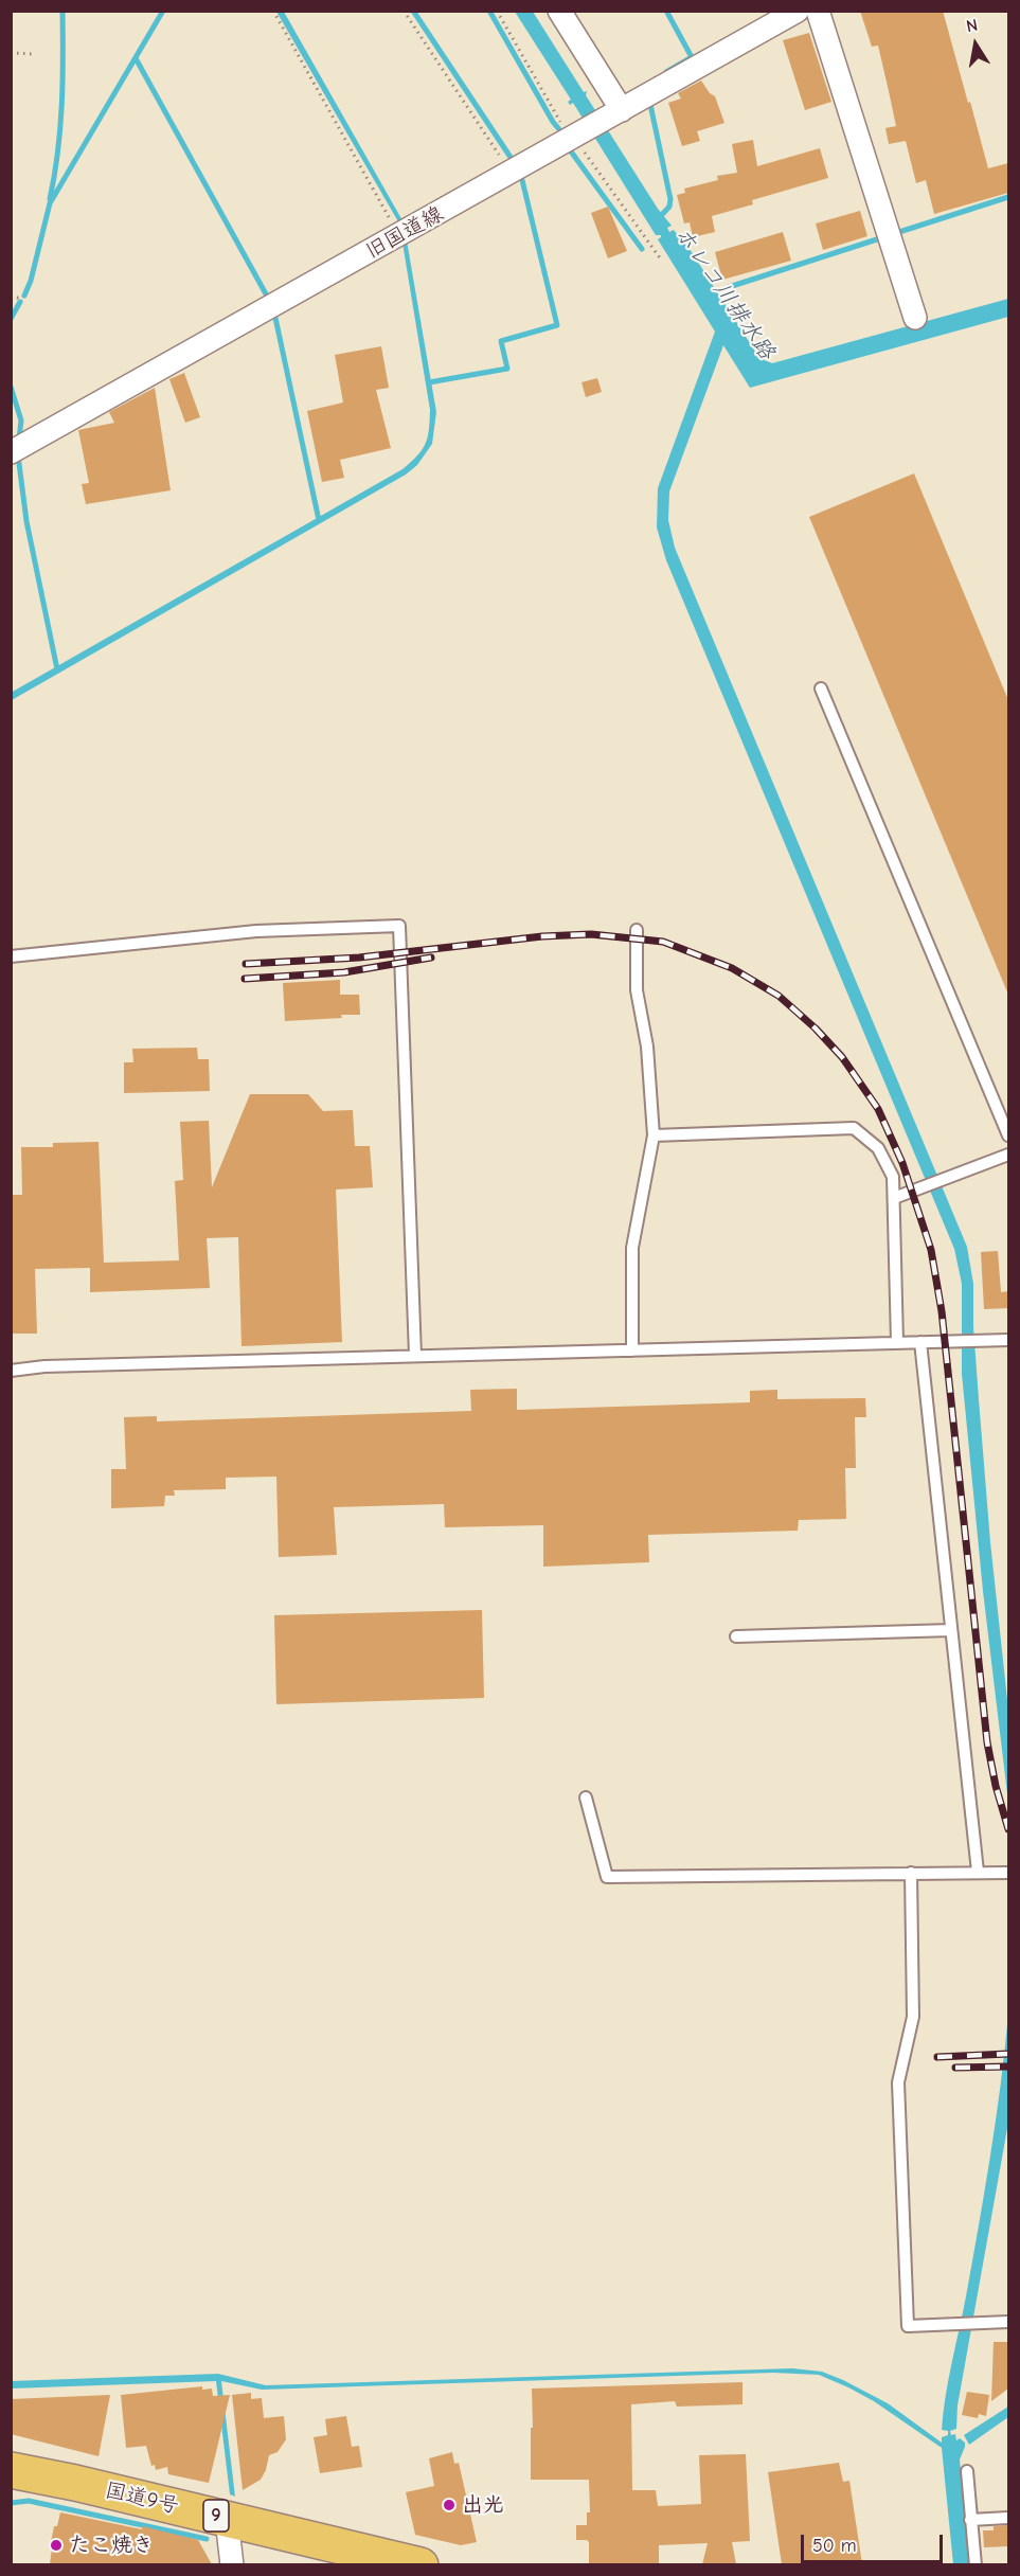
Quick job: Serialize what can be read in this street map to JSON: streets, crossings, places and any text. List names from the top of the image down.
{
  "streets": {
    "highway": ["国道9号", "9"],
    "street": ["旧国道線"]
  },
  "water": ["ホレコ川排水路"],
  "places": ["出光", "たこ焼き"],
  "scale_bar": "50 m",
  "north": "top"
}
